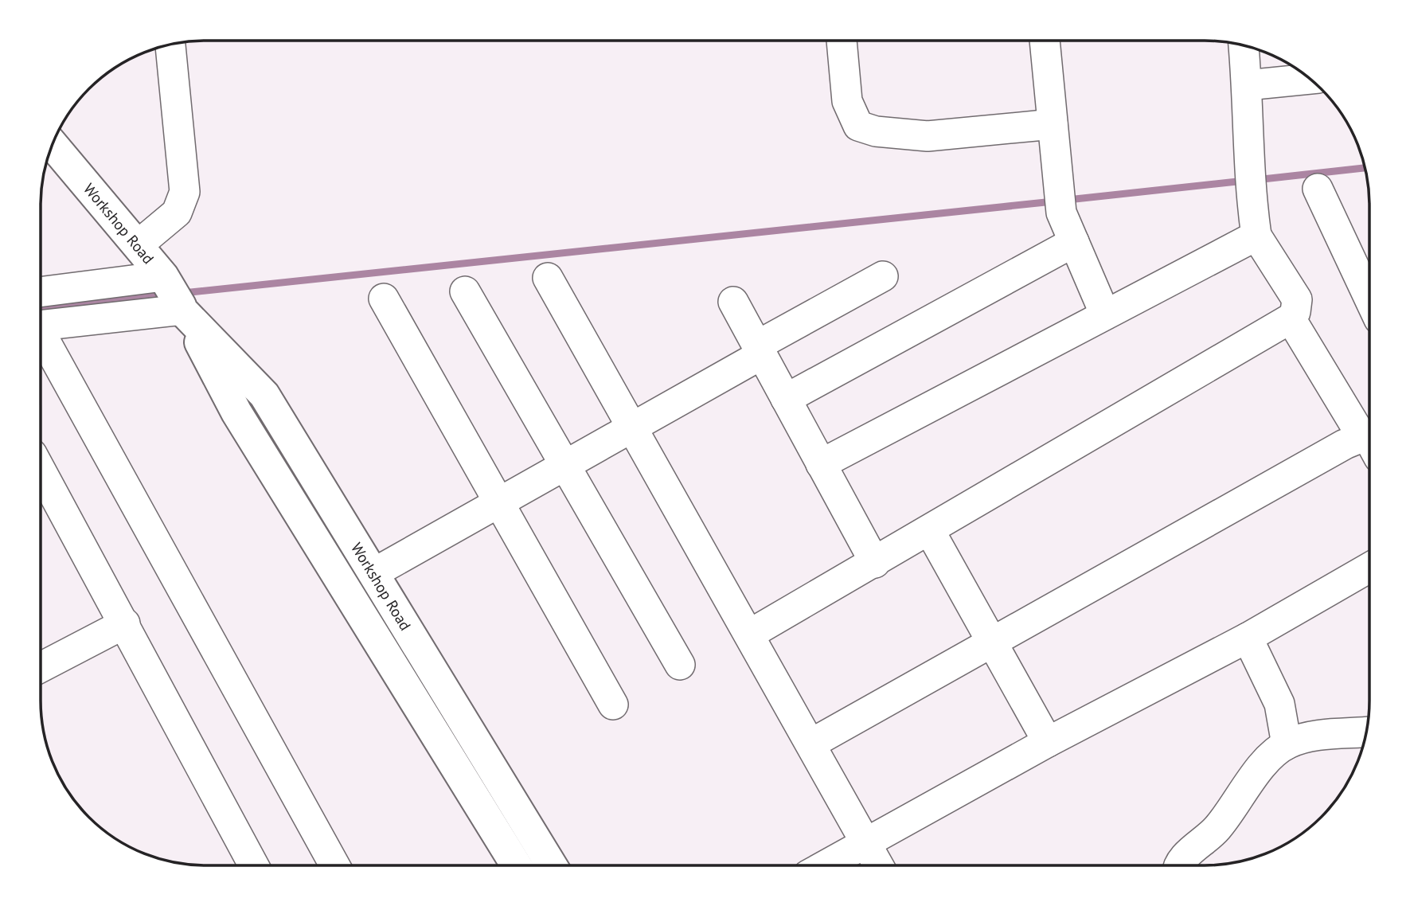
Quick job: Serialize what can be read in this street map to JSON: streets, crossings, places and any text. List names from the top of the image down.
{
  "streets": {
    "main road": ["Workshop Road"]
  }
}
